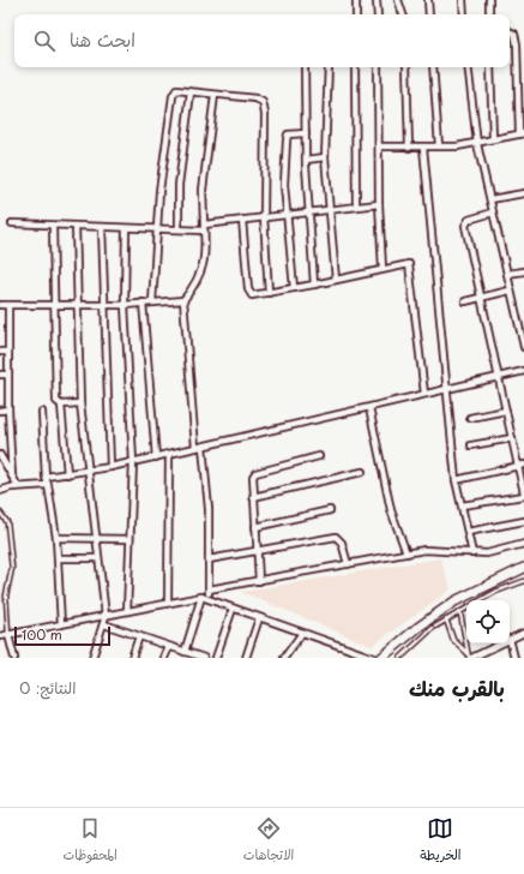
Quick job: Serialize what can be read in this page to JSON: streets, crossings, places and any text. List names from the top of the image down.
{
  "scale_bar": "100 m",
  "page": {
    "search": "ابحث هنا",
    "scale": "100 m",
    "heading": ["بالقرب منك", "النتائج: 0"],
    "nav": ["الخريطة", "الاتجاهات", "المحفوظات"]
  }
}
